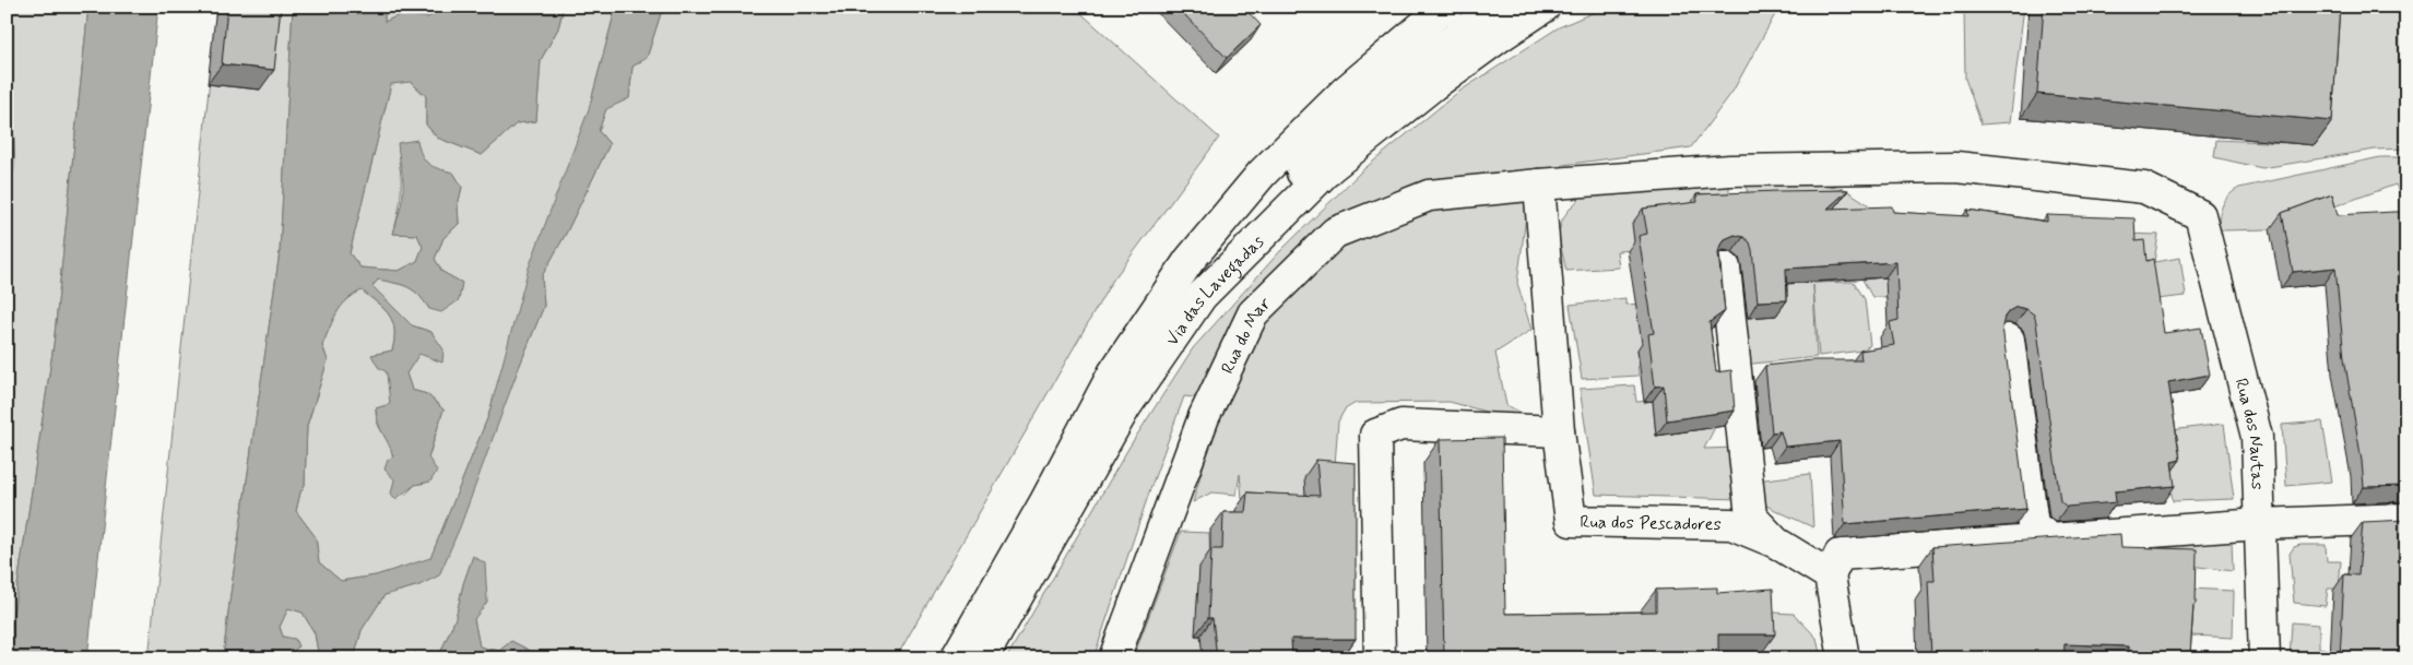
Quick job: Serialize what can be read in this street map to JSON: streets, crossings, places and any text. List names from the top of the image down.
{
  "streets": {
    "street": [
      "Via das Lavegadas",
      "Rua do Mar",
      "Rua dos Nautas",
      "Rua dos Pescadores"
    ]
  },
  "crossings": [
    ["Rua do Mar", "Rua dos Nautas"]
  ]
}
